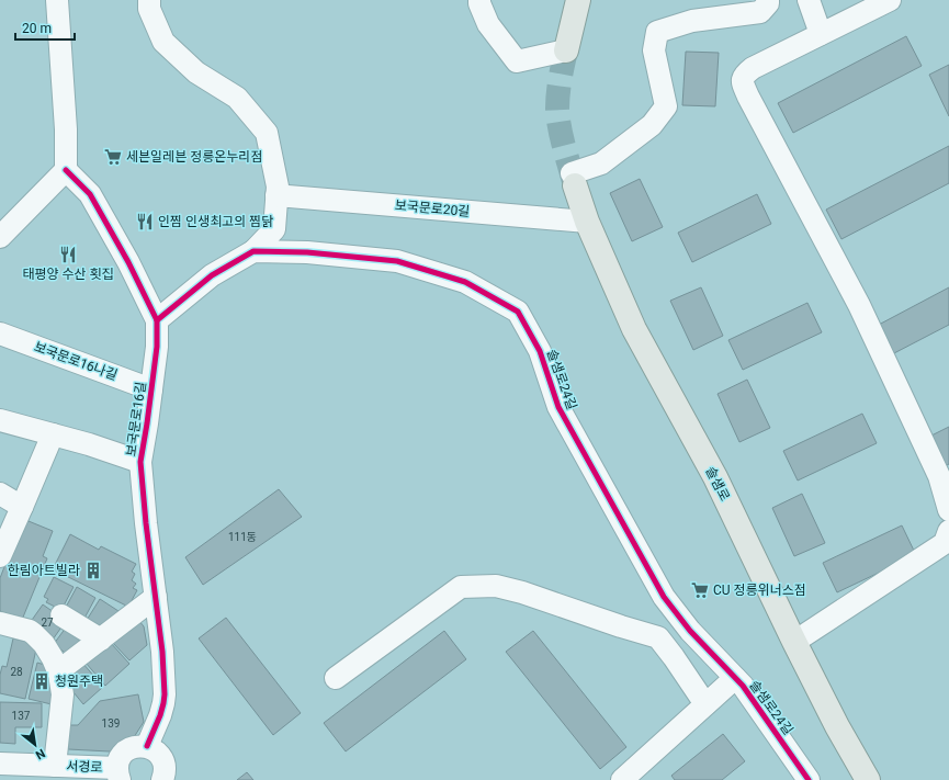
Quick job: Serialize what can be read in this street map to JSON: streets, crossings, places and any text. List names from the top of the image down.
{
  "streets": {
    "main road": ["솔샘로"],
    "street": [
      "보국문로20길",
      "보국문로16나길",
      "솔샘로24길",
      "보국문로16길",
      "서경로"
    ]
  },
  "crossings": [
    ["보국문로20길", "솔샘로"],
    ["보국문로16나길", "보국문로16길"]
  ],
  "places": {
    "supermarket": ["세븐일레븐 정릉온누리점", "CU 정릉위너스점"],
    "restaurant": ["인찜 인생최고의 찜닭", "태평양 수산 횟집"],
    "building": ["한림아트빌라", "청원주택"]
  },
  "house_numbers": [
    "111동",
    "27",
    "28",
    "137",
    "139"
  ],
  "scale_bar": "20 m",
  "north": "bottom right"
}
